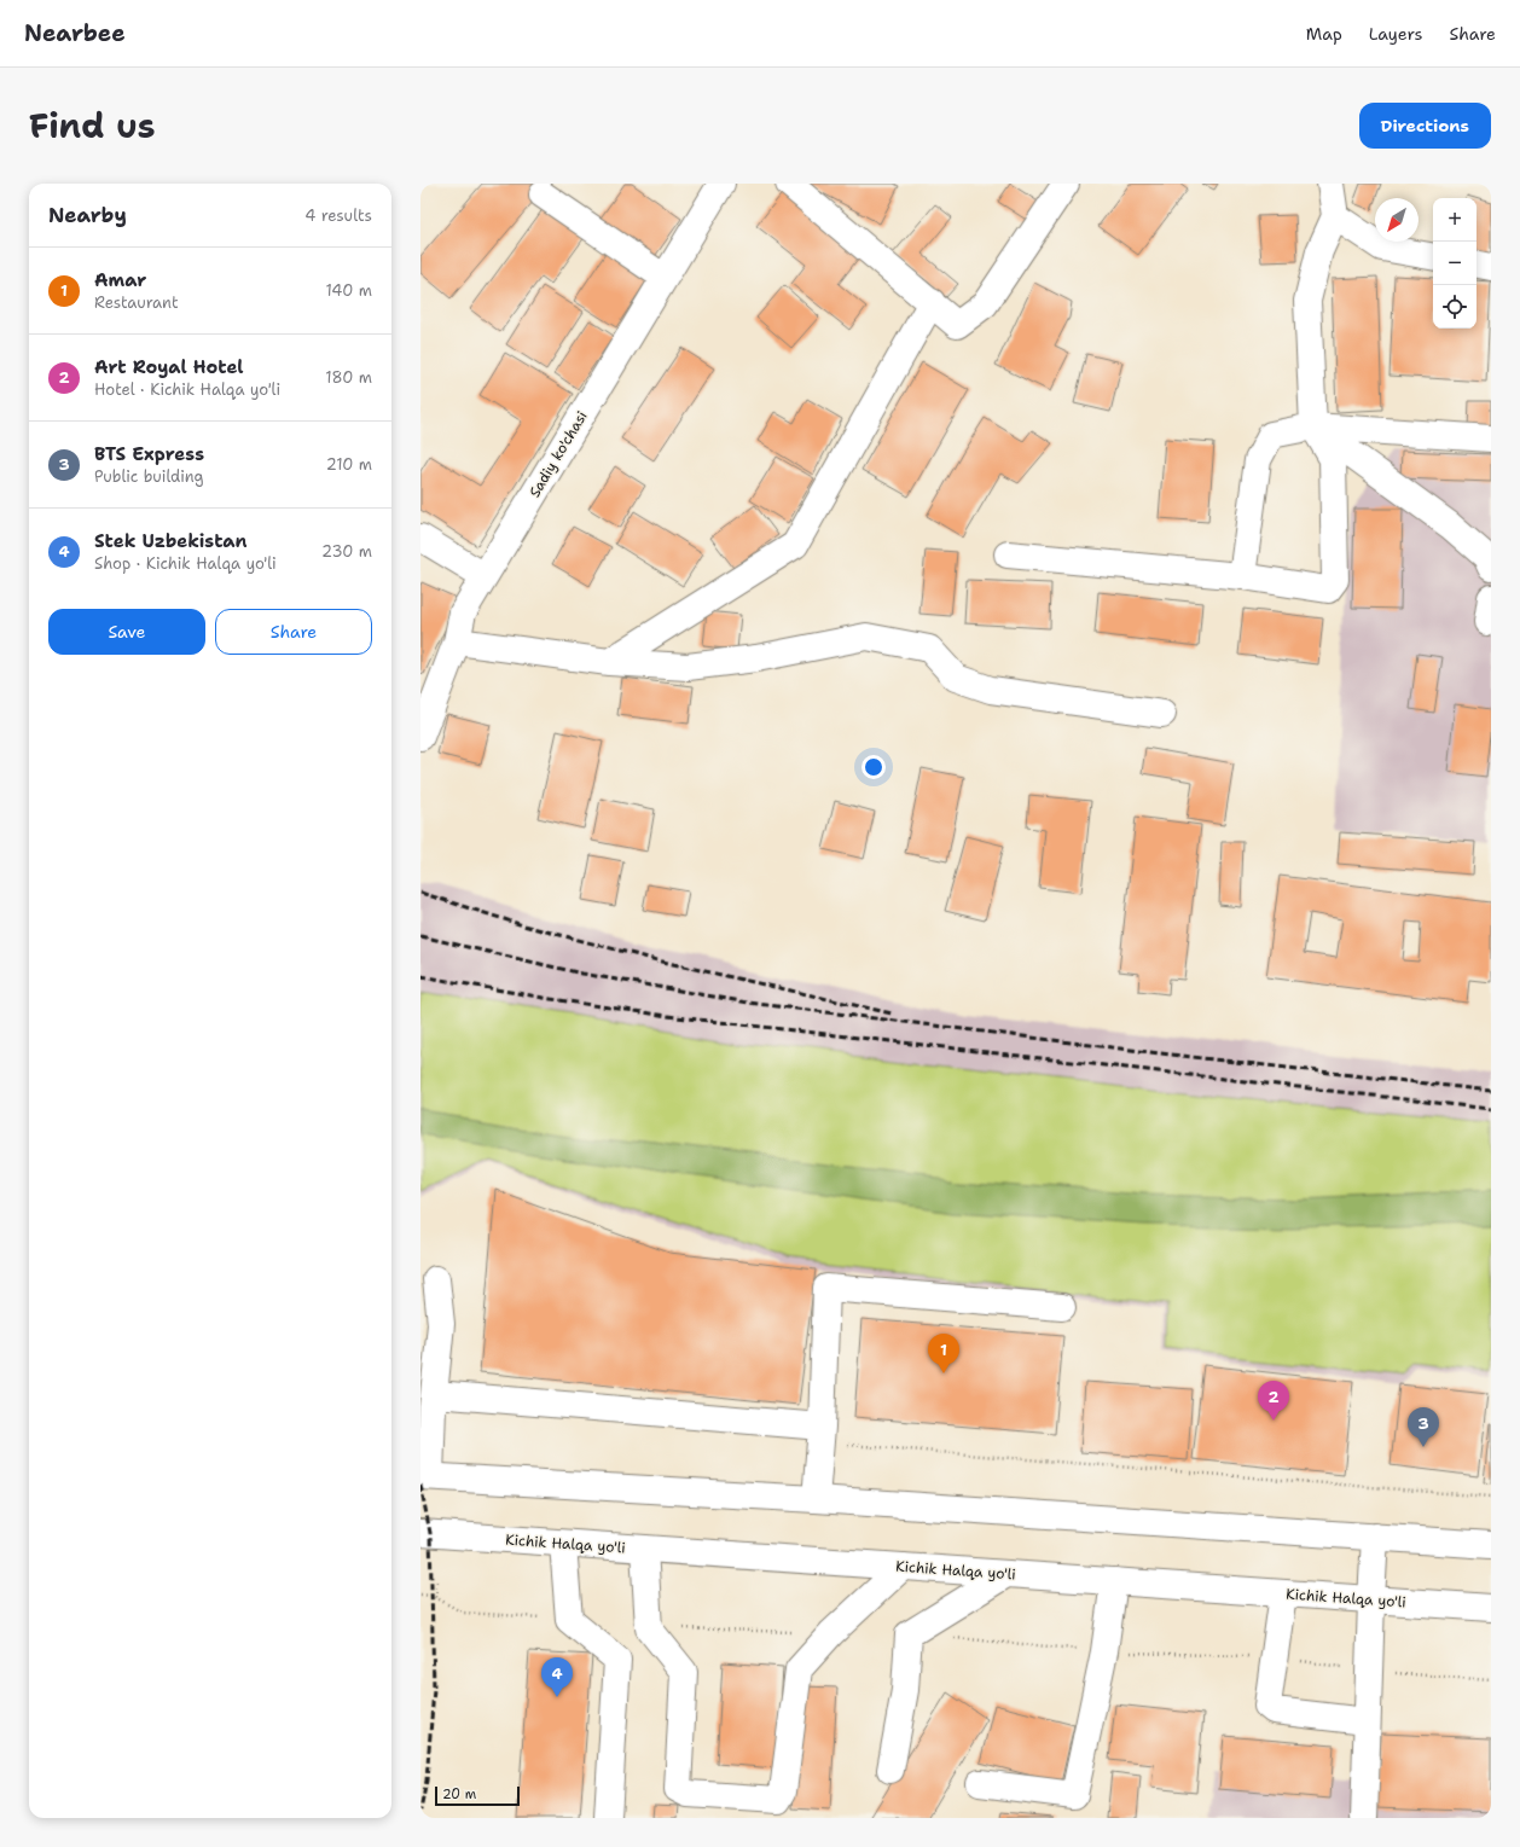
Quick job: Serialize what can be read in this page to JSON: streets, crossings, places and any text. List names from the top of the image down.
{
  "streets": {
    "main road": ["Sadiy ko'chasi", "Kichik Halqa yo'li"]
  },
  "scale_bar": "20 m",
  "north": "bottom left",
  "page": {
    "header": "Nearbee",
    "nav": ["Map", "Layers", "Share"],
    "title": "Find us",
    "buttons": [
      "Directions",
      ["Save", "Share"]
    ],
    "heading": ["Nearby", "4 results"],
    "map_buttons": ["+", "−"],
    "list": [
      {
        "mark": "1",
        "name": "Amar",
        "note": "Restaurant",
        "value": "140 m"
      },
      {
        "mark": "2",
        "name": "Art Royal Hotel",
        "note": "Hotel · Kichik Halqa yo'li",
        "value": "180 m"
      },
      {
        "mark": "3",
        "name": "BTS Express",
        "note": "Public building",
        "value": "210 m"
      },
      {
        "mark": "4",
        "name": "Stek Uzbekistan",
        "note": "Shop · Kichik Halqa yo'li",
        "value": "230 m"
      }
    ],
    "pins": [
      "1",
      "2",
      "3",
      "4"
    ],
    "scale": "20 m"
  }
}
